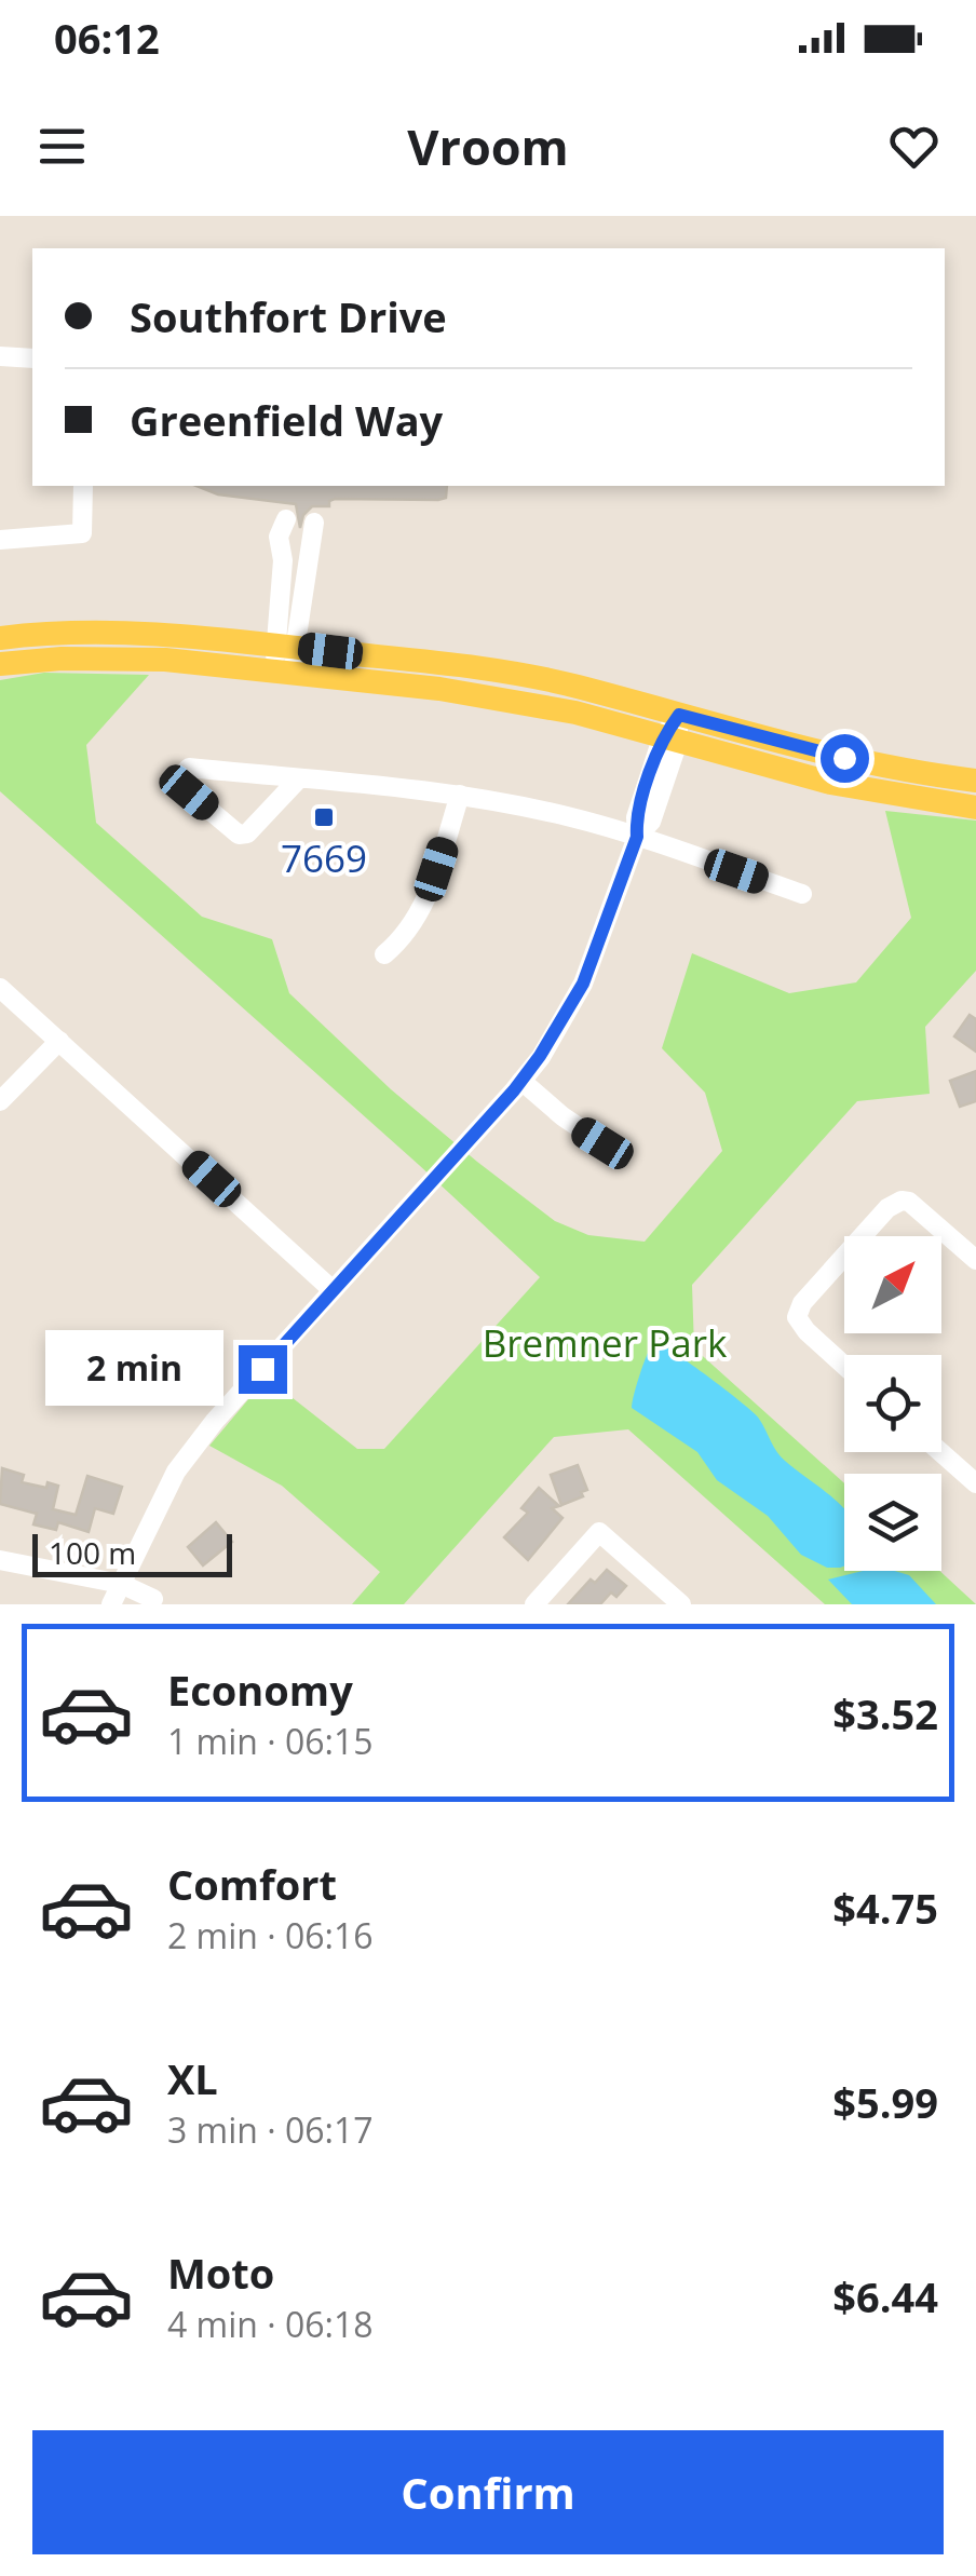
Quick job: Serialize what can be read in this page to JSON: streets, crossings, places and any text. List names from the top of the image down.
{
  "parks": ["Bremner Park"],
  "places": {
    "transit": ["7669"]
  },
  "scale_bar": "100 m",
  "north": "top right",
  "page": {
    "status": "06:12",
    "header": "Vroom",
    "banner": ["Southfort Drive", "Greenfield Way"],
    "bubble": "2 min",
    "scale": "100 m",
    "list": [
      {
        "name": "Economy",
        "note": "1 min · 06:15",
        "value": "$3.52"
      },
      {
        "name": "Comfort",
        "note": "2 min · 06:16",
        "value": "$4.75"
      },
      {
        "name": "XL",
        "note": "3 min · 06:17",
        "value": "$5.99"
      },
      {
        "name": "Moto",
        "note": "4 min · 06:18",
        "value": "$6.44"
      }
    ],
    "buttons": "Confirm"
  }
}
